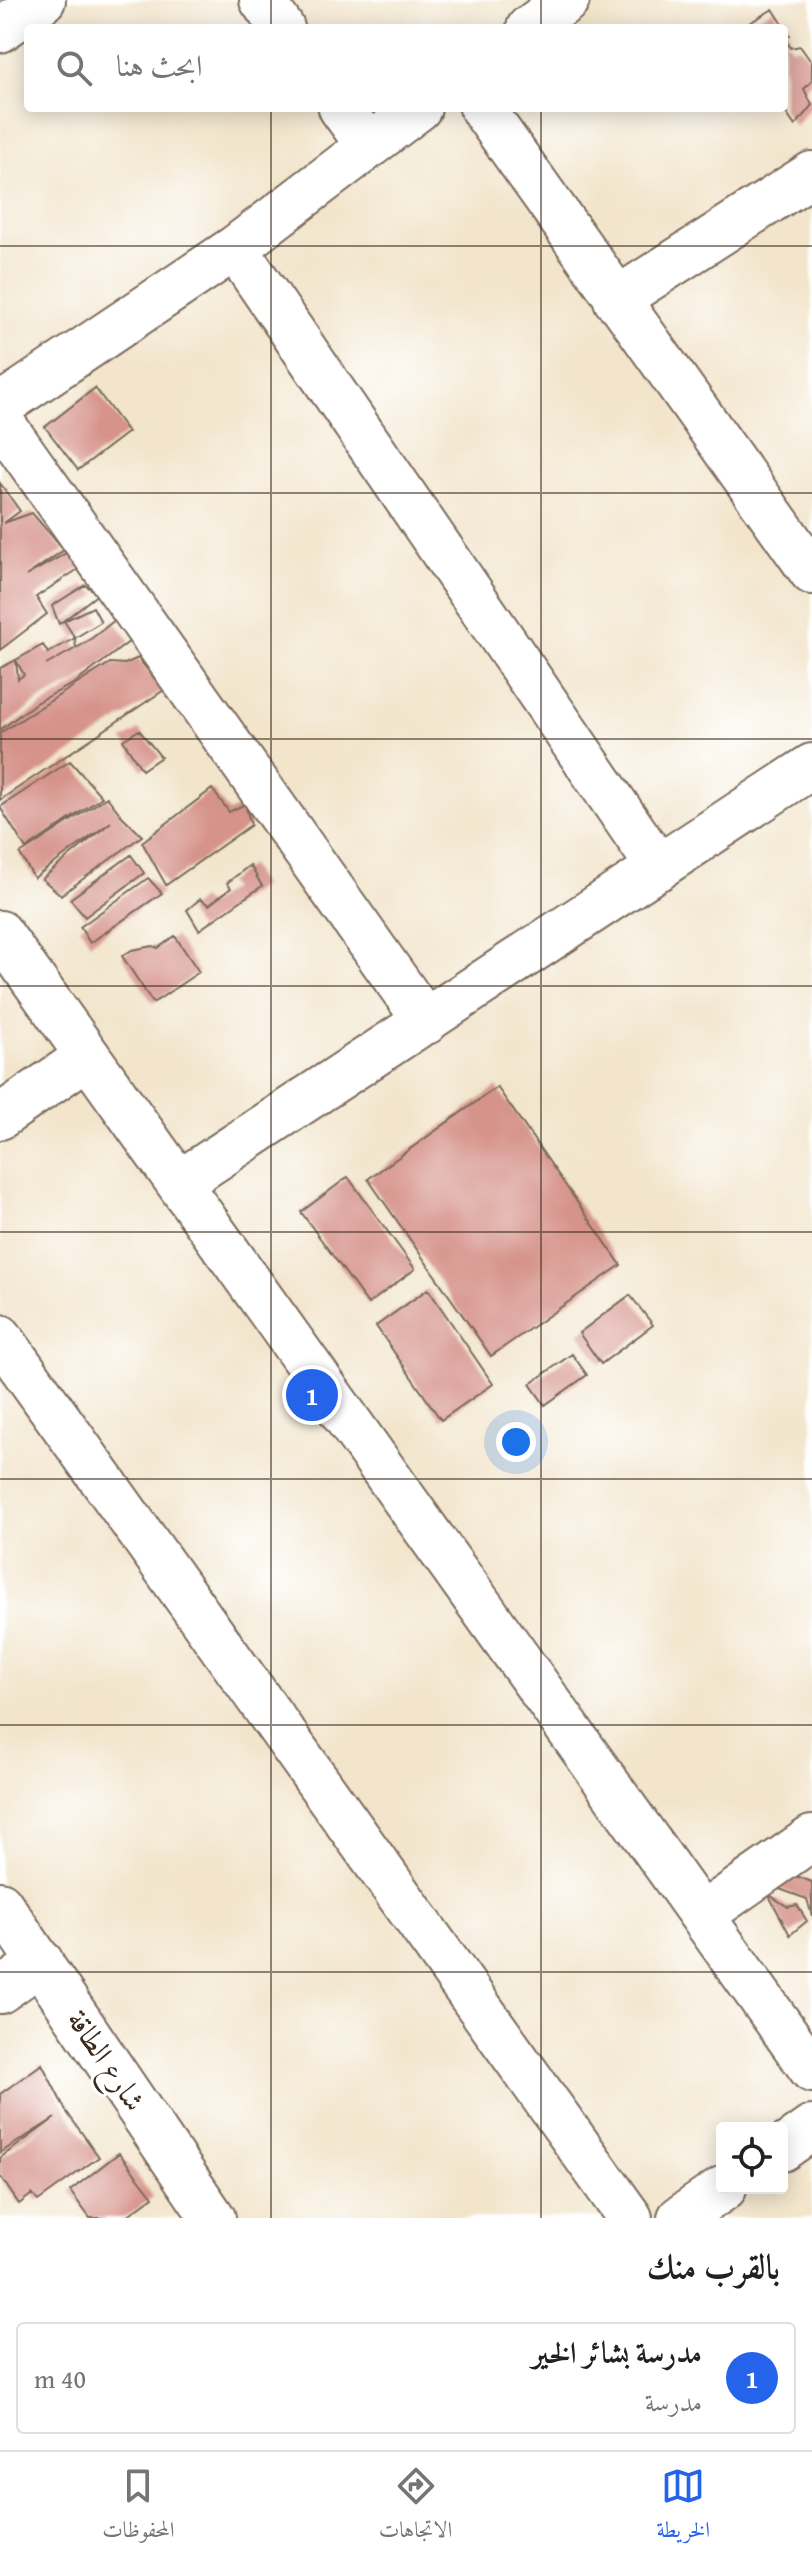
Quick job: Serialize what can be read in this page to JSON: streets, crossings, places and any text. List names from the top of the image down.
{
  "streets": {
    "street": ["شارع الطاقة"]
  },
  "page": {
    "search": "ابحث هنا",
    "pins": "1",
    "heading": "بالقرب منك",
    "list": [
      {
        "mark": "1",
        "name": "مدرسة بشائر الخير",
        "note": "مدرسة",
        "value": "40 m"
      }
    ],
    "nav": ["الخريطة", "الاتجاهات", "المحفوظات"]
  }
}
